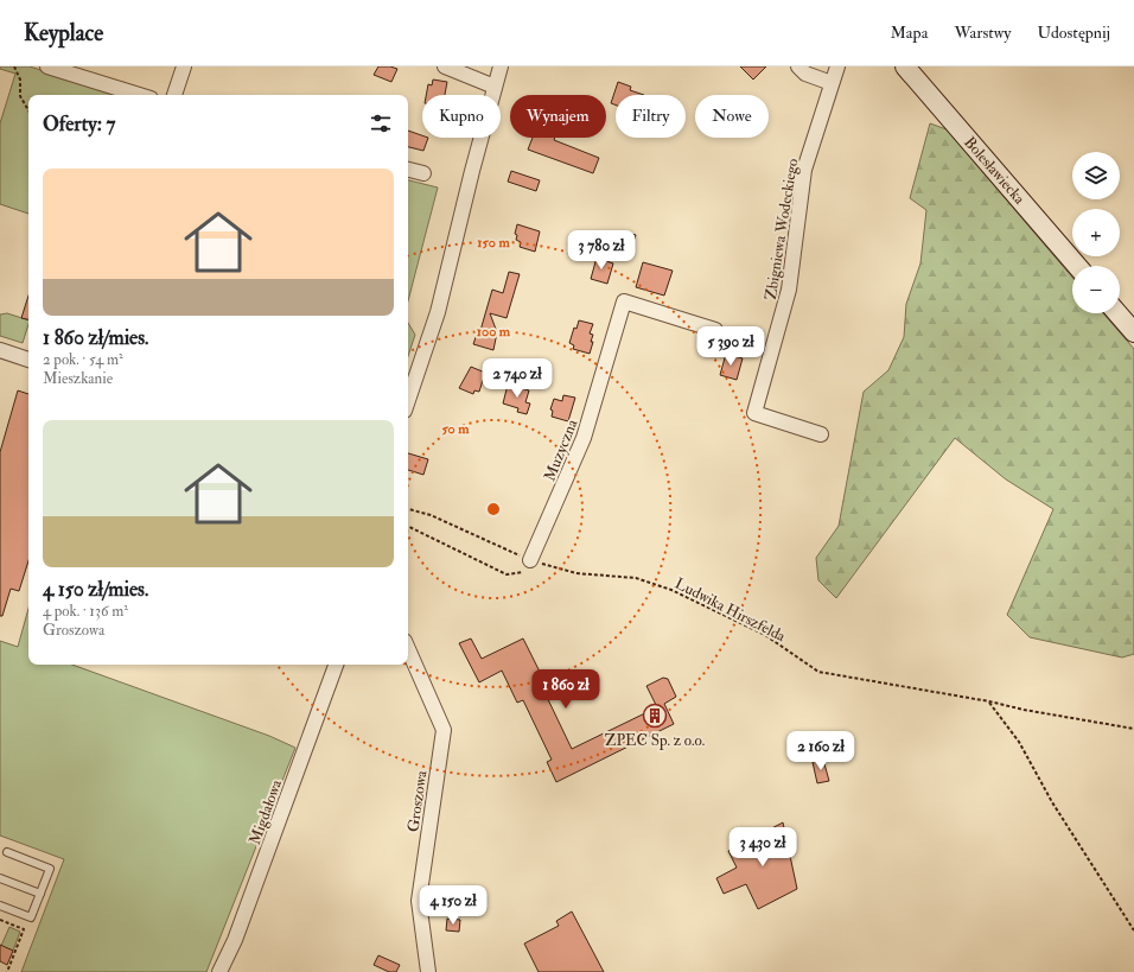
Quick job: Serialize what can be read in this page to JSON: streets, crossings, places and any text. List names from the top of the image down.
{
  "streets": {
    "street": [
      "Bolesławiecka",
      "Zbigniewa Wodeckiego",
      "Muzyczna",
      "Groszowa",
      "Migdałowa"
    ],
    "path": ["Ludwika Hirszfelda"]
  },
  "crossings": [
    ["Muzyczna", "Ludwika Hirszfelda"]
  ],
  "places": {
    "building": ["ZPEC Sp. z o.o."]
  },
  "page": {
    "header": "Keyplace",
    "nav": ["Mapa", "Warstwy", "Udostępnij"],
    "chip": [
      "Kupno",
      "Wynajem",
      "Filtry",
      "Nowe"
    ],
    "heading": "Oferty: 7",
    "map_buttons": ["+", "−"],
    "list": [
      {
        "name": "1 860 zł/mies.",
        "note": "2 pok. · 54 m² · Mieszkanie"
      },
      {
        "name": "4 150 zł/mies.",
        "note": "4 pok. · 136 m² · Groszowa"
      }
    ],
    "price": [
      "3 780 zł",
      "5 390 zł",
      "2 740 zł",
      "1 860 zł",
      "2 160 zł",
      "3 430 zł",
      "4 150 zł"
    ]
  },
  "rings": ["150 m", "100 m", "50 m"]
}
